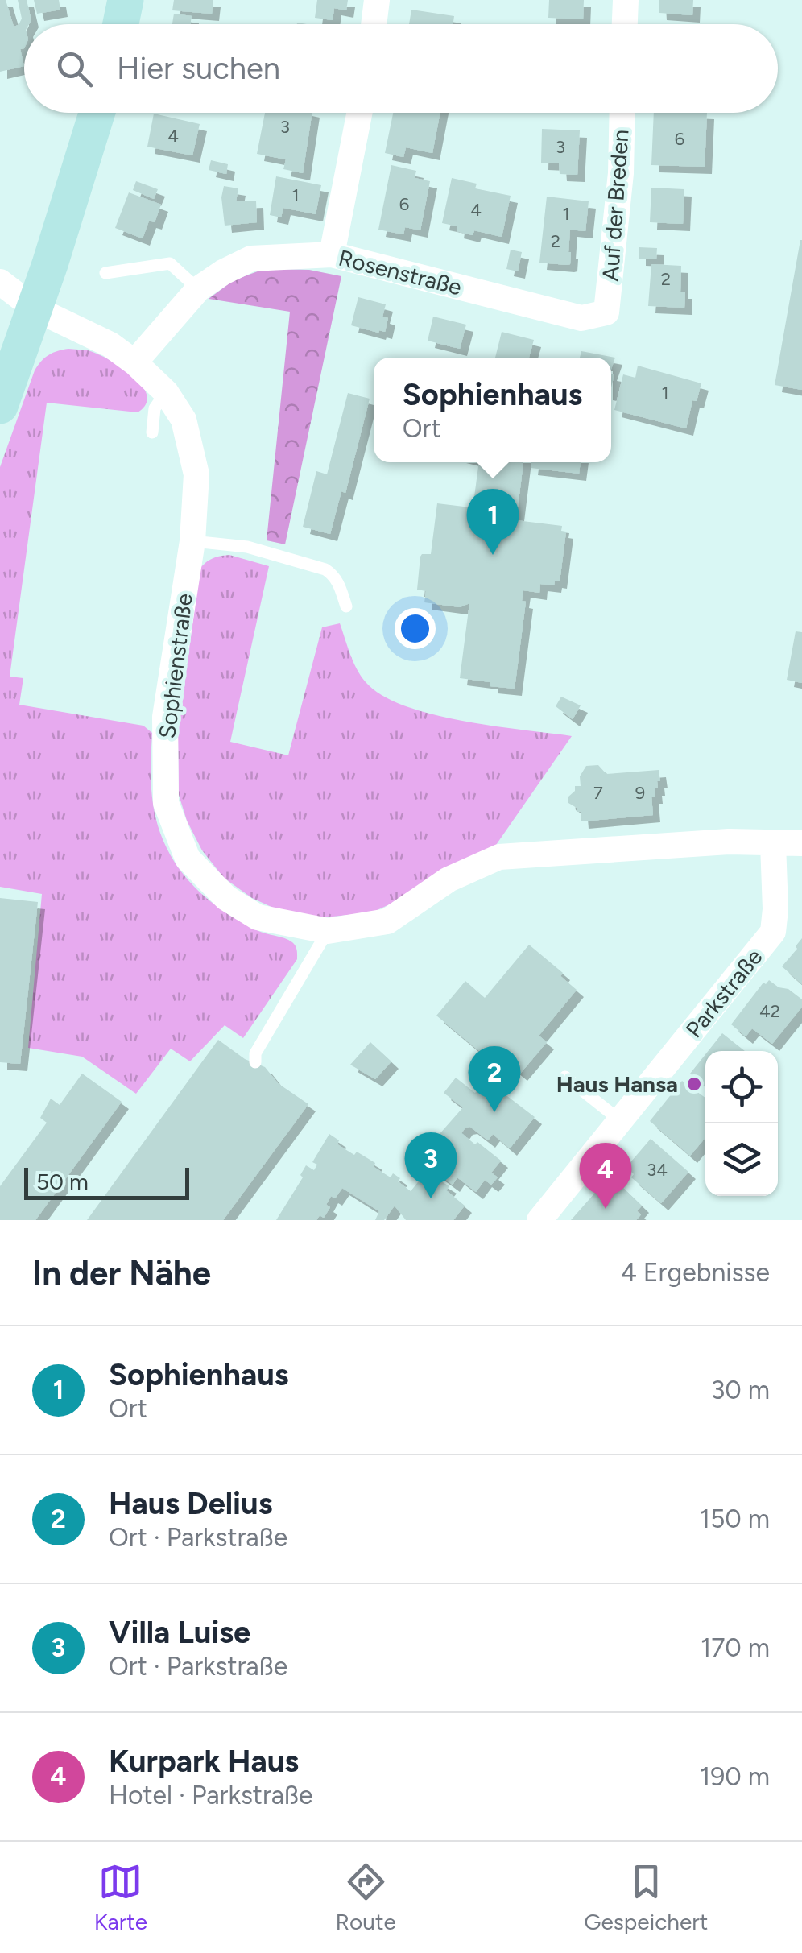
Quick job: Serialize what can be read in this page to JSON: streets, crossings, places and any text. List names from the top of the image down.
{
  "streets": {
    "street": [
      "Auf der Breden",
      "Rosenstraße",
      "Sophienstraße",
      "Parkstraße"
    ]
  },
  "crossings": [
    ["Auf der Breden", "Rosenstraße"],
    ["Rosenstraße", "Sophienstraße"],
    ["Sophienstraße", "Parkstraße"]
  ],
  "places": ["Haus Hansa"],
  "house_numbers": [
    "3",
    "4",
    "6",
    "3",
    "1",
    "6",
    "4",
    "1",
    "2",
    "2",
    "1",
    "7",
    "9",
    "42",
    "34"
  ],
  "scale_bar": "50 m",
  "page": {
    "search": "Hier suchen",
    "popup": ["Sophienhaus", "Ort"],
    "pins": [
      "1",
      "2",
      "3",
      "4"
    ],
    "scale": "50 m",
    "heading": ["In der Nähe", "4 Ergebnisse"],
    "list": [
      {
        "mark": "1",
        "name": "Sophienhaus",
        "note": "Ort",
        "value": "30 m"
      },
      {
        "mark": "2",
        "name": "Haus Delius",
        "note": "Ort · Parkstraße",
        "value": "150 m"
      },
      {
        "mark": "3",
        "name": "Villa Luise",
        "note": "Ort · Parkstraße",
        "value": "170 m"
      },
      {
        "mark": "4",
        "name": "Kurpark Haus",
        "note": "Hotel · Parkstraße",
        "value": "190 m"
      }
    ],
    "nav": ["Karte", "Route", "Gespeichert"]
  }
}
